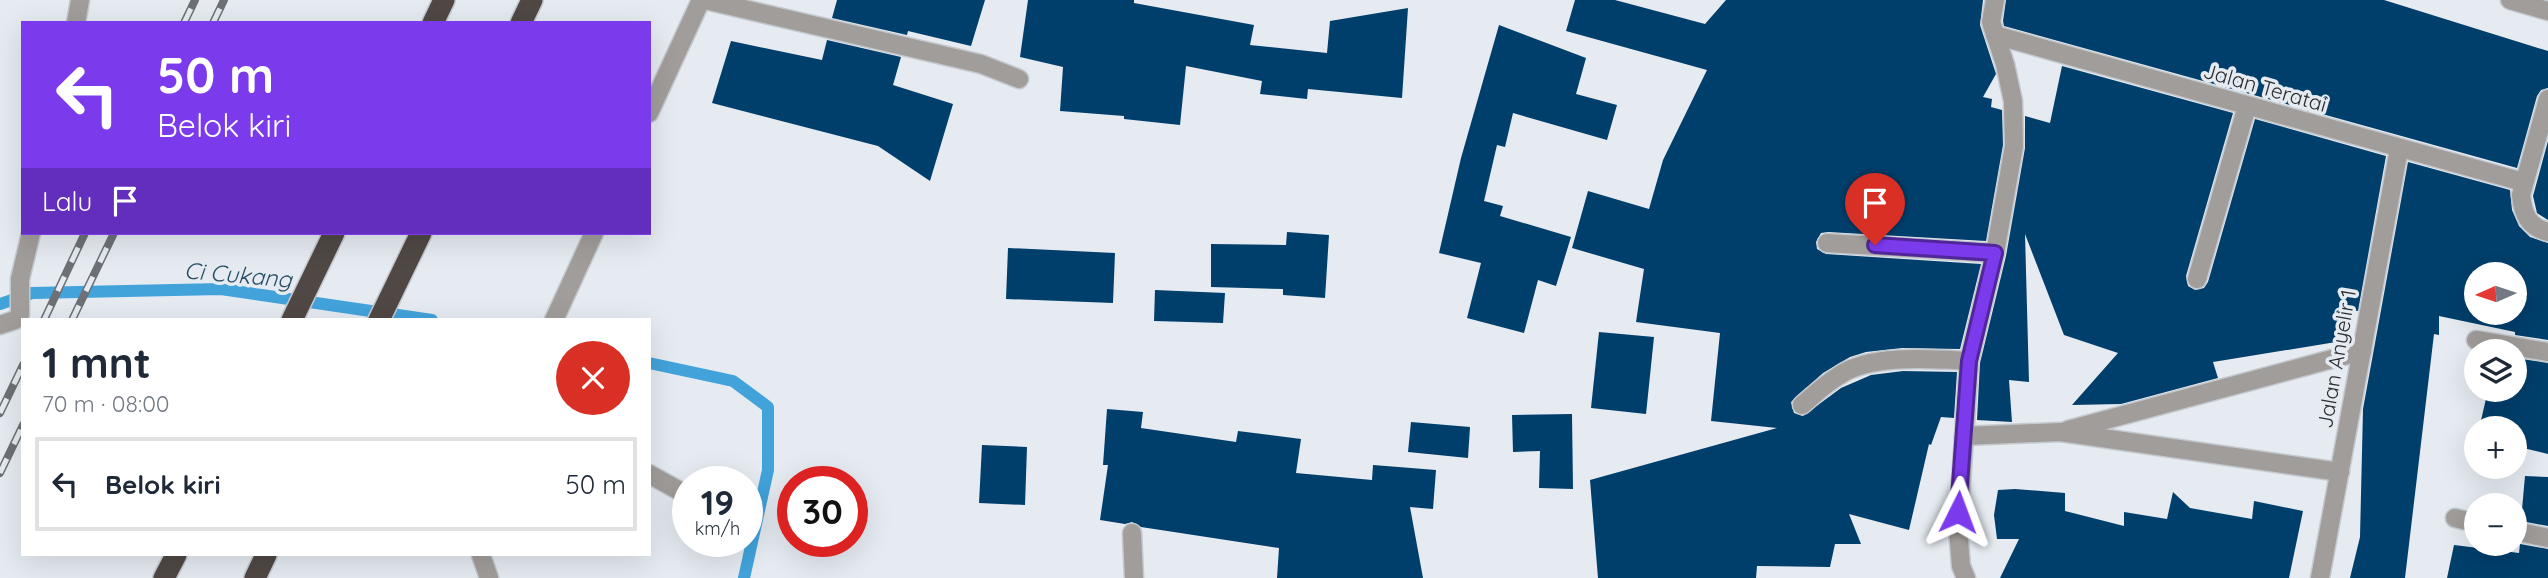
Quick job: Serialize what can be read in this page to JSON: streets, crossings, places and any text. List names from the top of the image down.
{
  "streets": {
    "street": ["Jalan Teratai", "Jalan Anyelir 1"]
  },
  "crossings": [
    ["Jalan Teratai", "Jalan Anyelir 1"]
  ],
  "water": ["Ci Cukang"],
  "north": "left",
  "page": {
    "turn": ["50 m", "Belok kiri"],
    "then": "Lalu",
    "map_buttons": ["+", "−"],
    "heading": ["1 mnt", "70 m · 08:00"],
    "list": [
      {
        "name": "Belok kiri",
        "value": "50 m"
      }
    ],
    "speed": "19 km/h",
    "limit": "30"
  }
}
